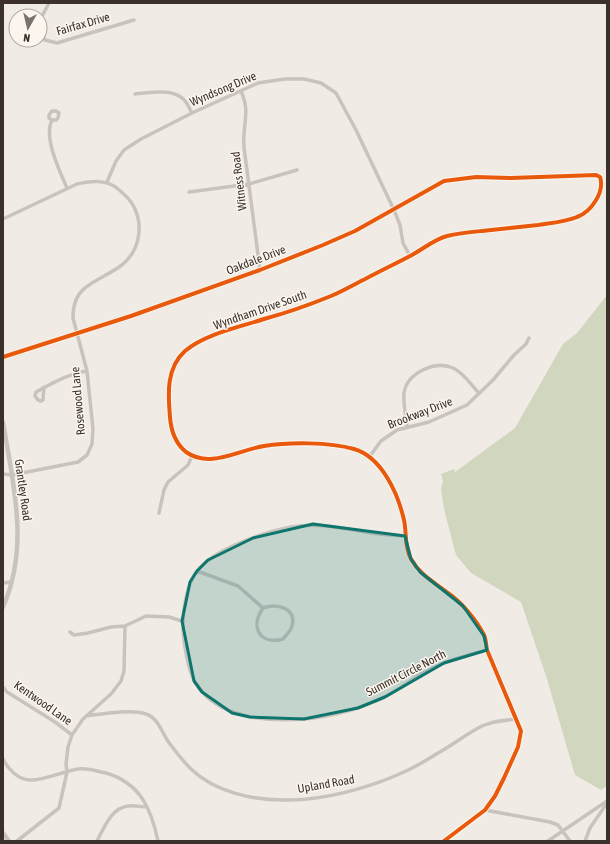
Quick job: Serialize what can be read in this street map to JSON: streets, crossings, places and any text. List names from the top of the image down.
{
  "streets": {
    "street": [
      "Fairfax Drive",
      "Wyndsong Drive",
      "Witness Road",
      "Oakdale Drive",
      "Wyndham Drive South",
      "Rosewood Lane",
      "Brookway Drive",
      "Grantley Road",
      "Summit Circle North",
      "Kentwood Lane",
      "Upland Road"
    ]
  },
  "crossings": [
    ["Wyndsong Drive", "Witness Road"],
    ["Wyndsong Drive", "Oakdale Drive"],
    ["Wyndsong Drive", "Wyndham Drive South"],
    ["Wyndsong Drive", "Rosewood Lane"],
    ["Witness Road", "Oakdale Drive"],
    ["Oakdale Drive", "Wyndham Drive South"],
    ["Oakdale Drive", "Rosewood Lane"],
    ["Rosewood Lane", "Grantley Road"]
  ],
  "north": "bottom"
}
